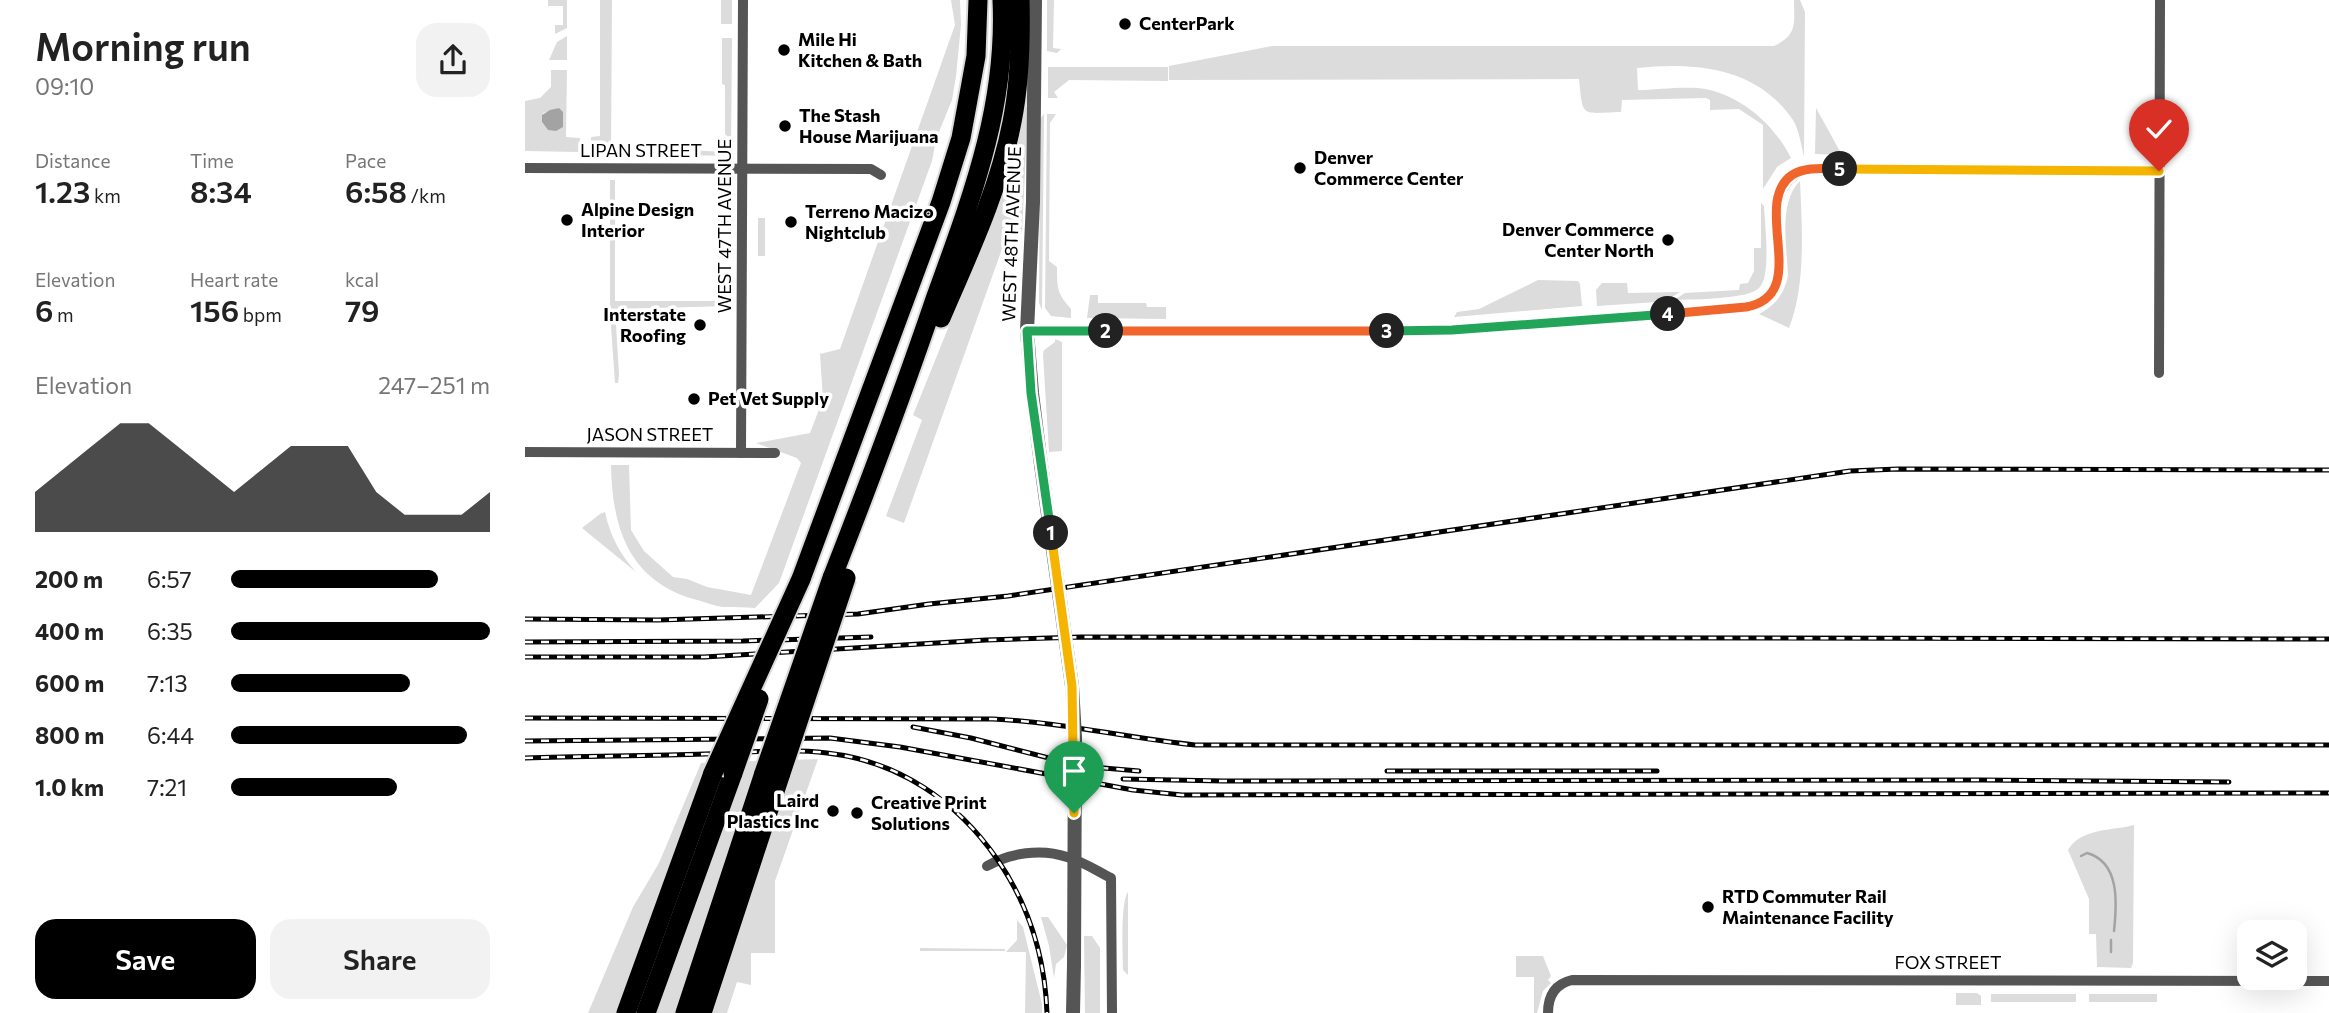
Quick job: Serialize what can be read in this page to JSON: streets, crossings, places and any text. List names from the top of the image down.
{
  "streets": {
    "street": [
      "LIPAN STREET",
      "WEST 47TH AVENUE",
      "WEST 48TH AVENUE",
      "JASON STREET",
      "FOX STREET"
    ]
  },
  "crossings": [
    ["LIPAN STREET", "WEST 47TH AVENUE"],
    ["WEST 47TH AVENUE", "JASON STREET"]
  ],
  "places": [
    "CenterPark",
    "Mile Hi Kitchen & Bath",
    "The Stash House Marijuana",
    "Denver Commerce Center",
    "Alpine Design Interior",
    "Terreno Macizo Nightclub",
    "Denver Commerce Center North",
    "Interstate Roofing",
    "Pet Vet Supply",
    "Laird Plastics Inc",
    "Creative Print Solutions",
    "RTD Commuter Rail Maintenance Facility"
  ],
  "page": {
    "heading": ["Morning run", "09:10"],
    "stats": [
      ["Distance", "1.23 km"],
      ["Time", "8:34"],
      ["Pace", "6:58 /km"],
      ["Elevation", "6 m"],
      ["Heart rate", "156 bpm"],
      ["kcal", "79"]
    ],
    "pins": [
      "5",
      "4",
      "2",
      "3",
      "1"
    ],
    "chart": ["Elevation", "247–251 m"],
    "list": [
      {
        "name": "200 m",
        "note": "6:57"
      },
      {
        "name": "400 m",
        "note": "6:35"
      },
      {
        "name": "600 m",
        "note": "7:13"
      },
      {
        "name": "800 m",
        "note": "6:44"
      },
      {
        "name": "1.0 km",
        "note": "7:21"
      }
    ],
    "buttons": ["Save", "Share"]
  }
}
